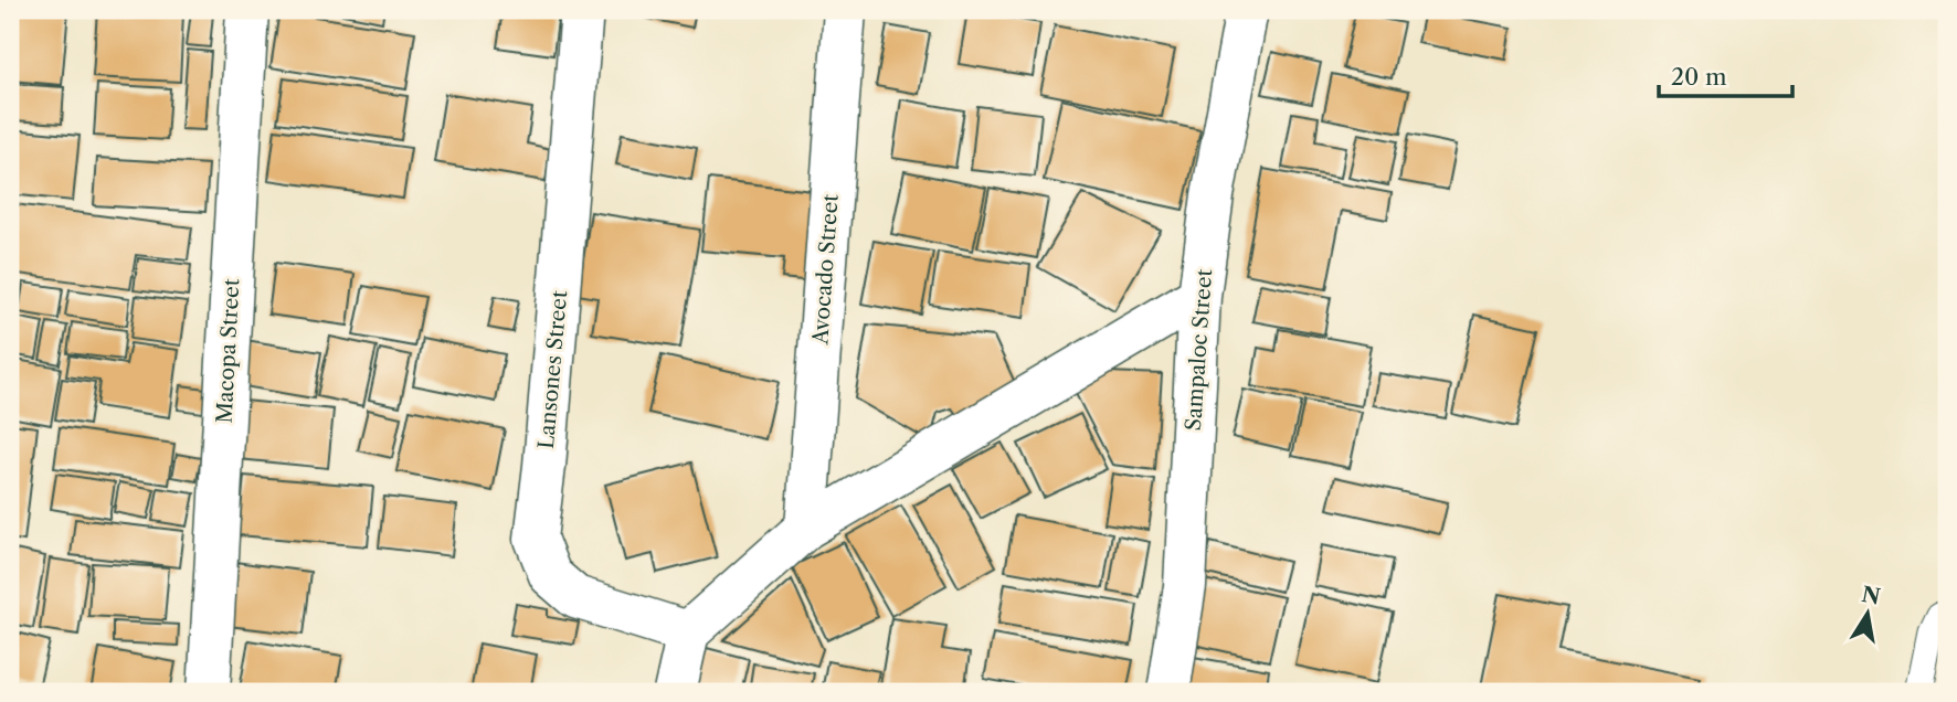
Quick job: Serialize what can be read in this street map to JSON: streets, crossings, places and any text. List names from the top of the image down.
{
  "streets": {
    "street": [
      "Avocado Street",
      "Sampaloc Street",
      "Macopa Street",
      "Lansones Street"
    ]
  },
  "scale_bar": "20 m",
  "north": "top"
}
